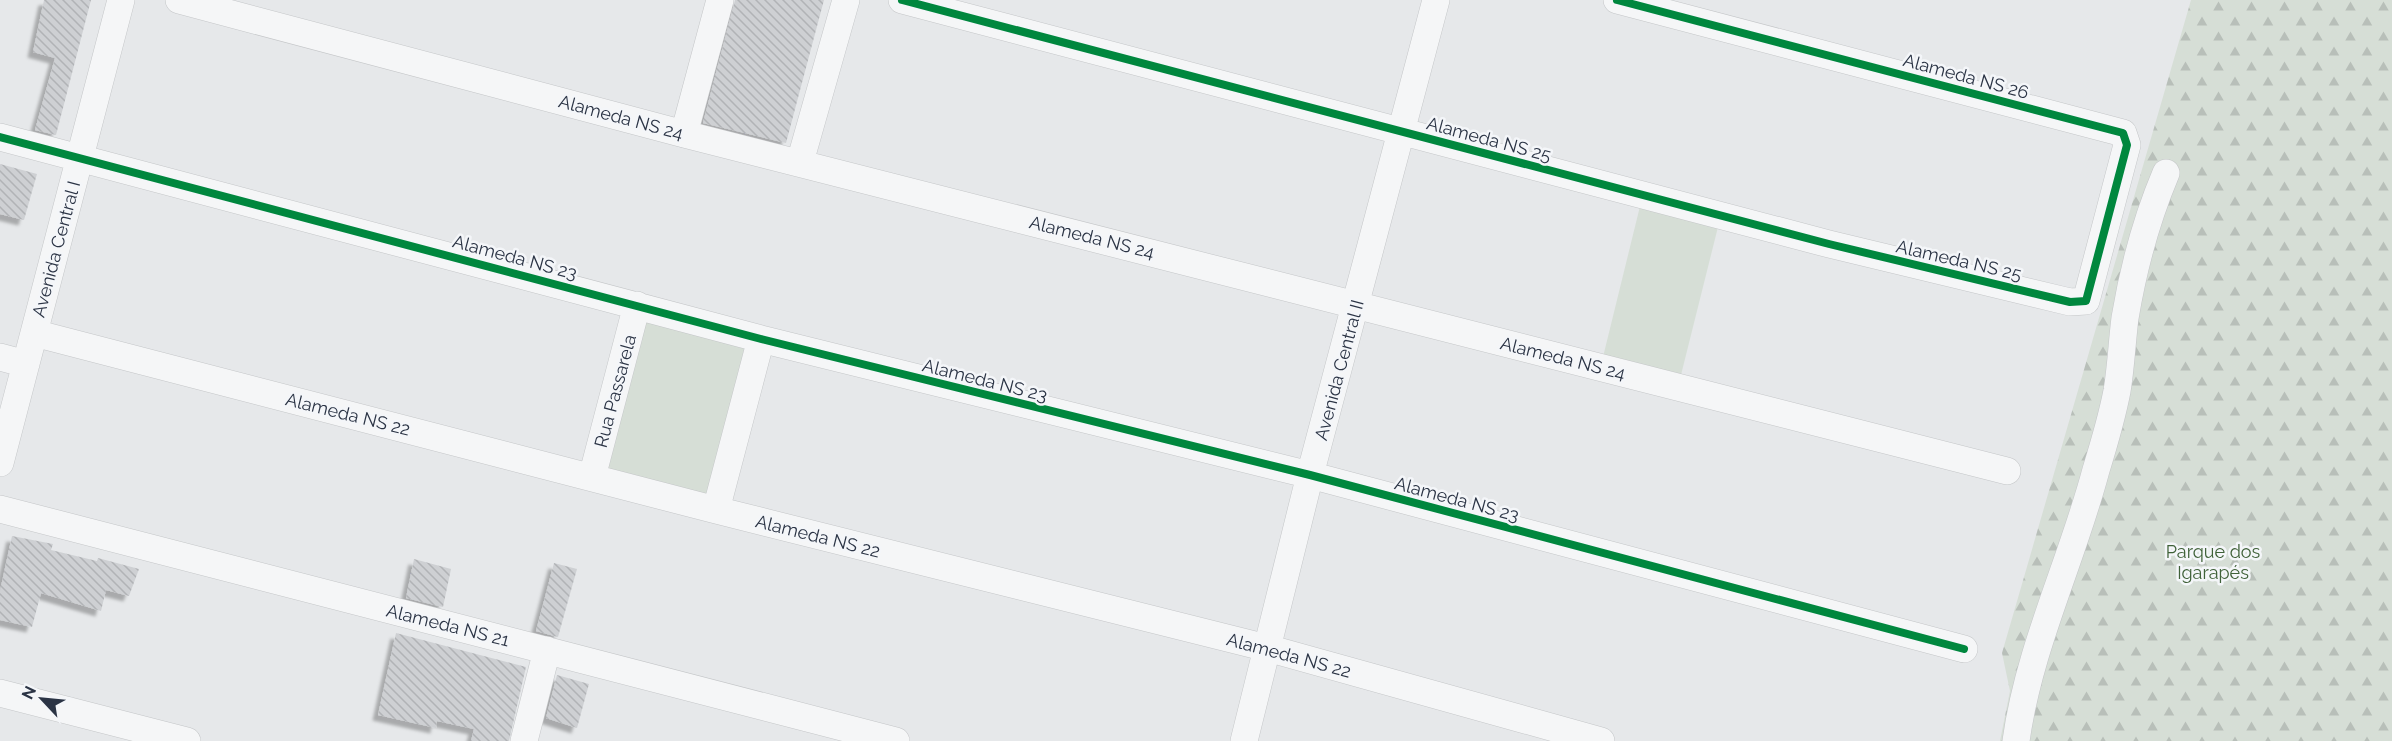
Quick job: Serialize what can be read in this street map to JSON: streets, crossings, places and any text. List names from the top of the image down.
{
  "streets": {
    "street": [
      "Alameda NS 26",
      "Alameda NS 24",
      "Alameda NS 25",
      "Avenida Central I",
      "Alameda NS 23",
      "Avenida Central II",
      "Rua Passarela",
      "Alameda NS 22",
      "Alameda NS 21"
    ]
  },
  "crossings": [
    ["Alameda NS 26", "Alameda NS 25"],
    ["Alameda NS 24", "Avenida Central II"],
    ["Alameda NS 25", "Avenida Central II"],
    ["Avenida Central I", "Alameda NS 23"],
    ["Avenida Central I", "Alameda NS 22"],
    ["Alameda NS 23", "Avenida Central II"],
    ["Alameda NS 23", "Rua Passarela"],
    ["Avenida Central II", "Alameda NS 22"],
    ["Rua Passarela", "Alameda NS 22"]
  ],
  "parks": ["Parque dos Igarapés"],
  "north": "top left"
}
